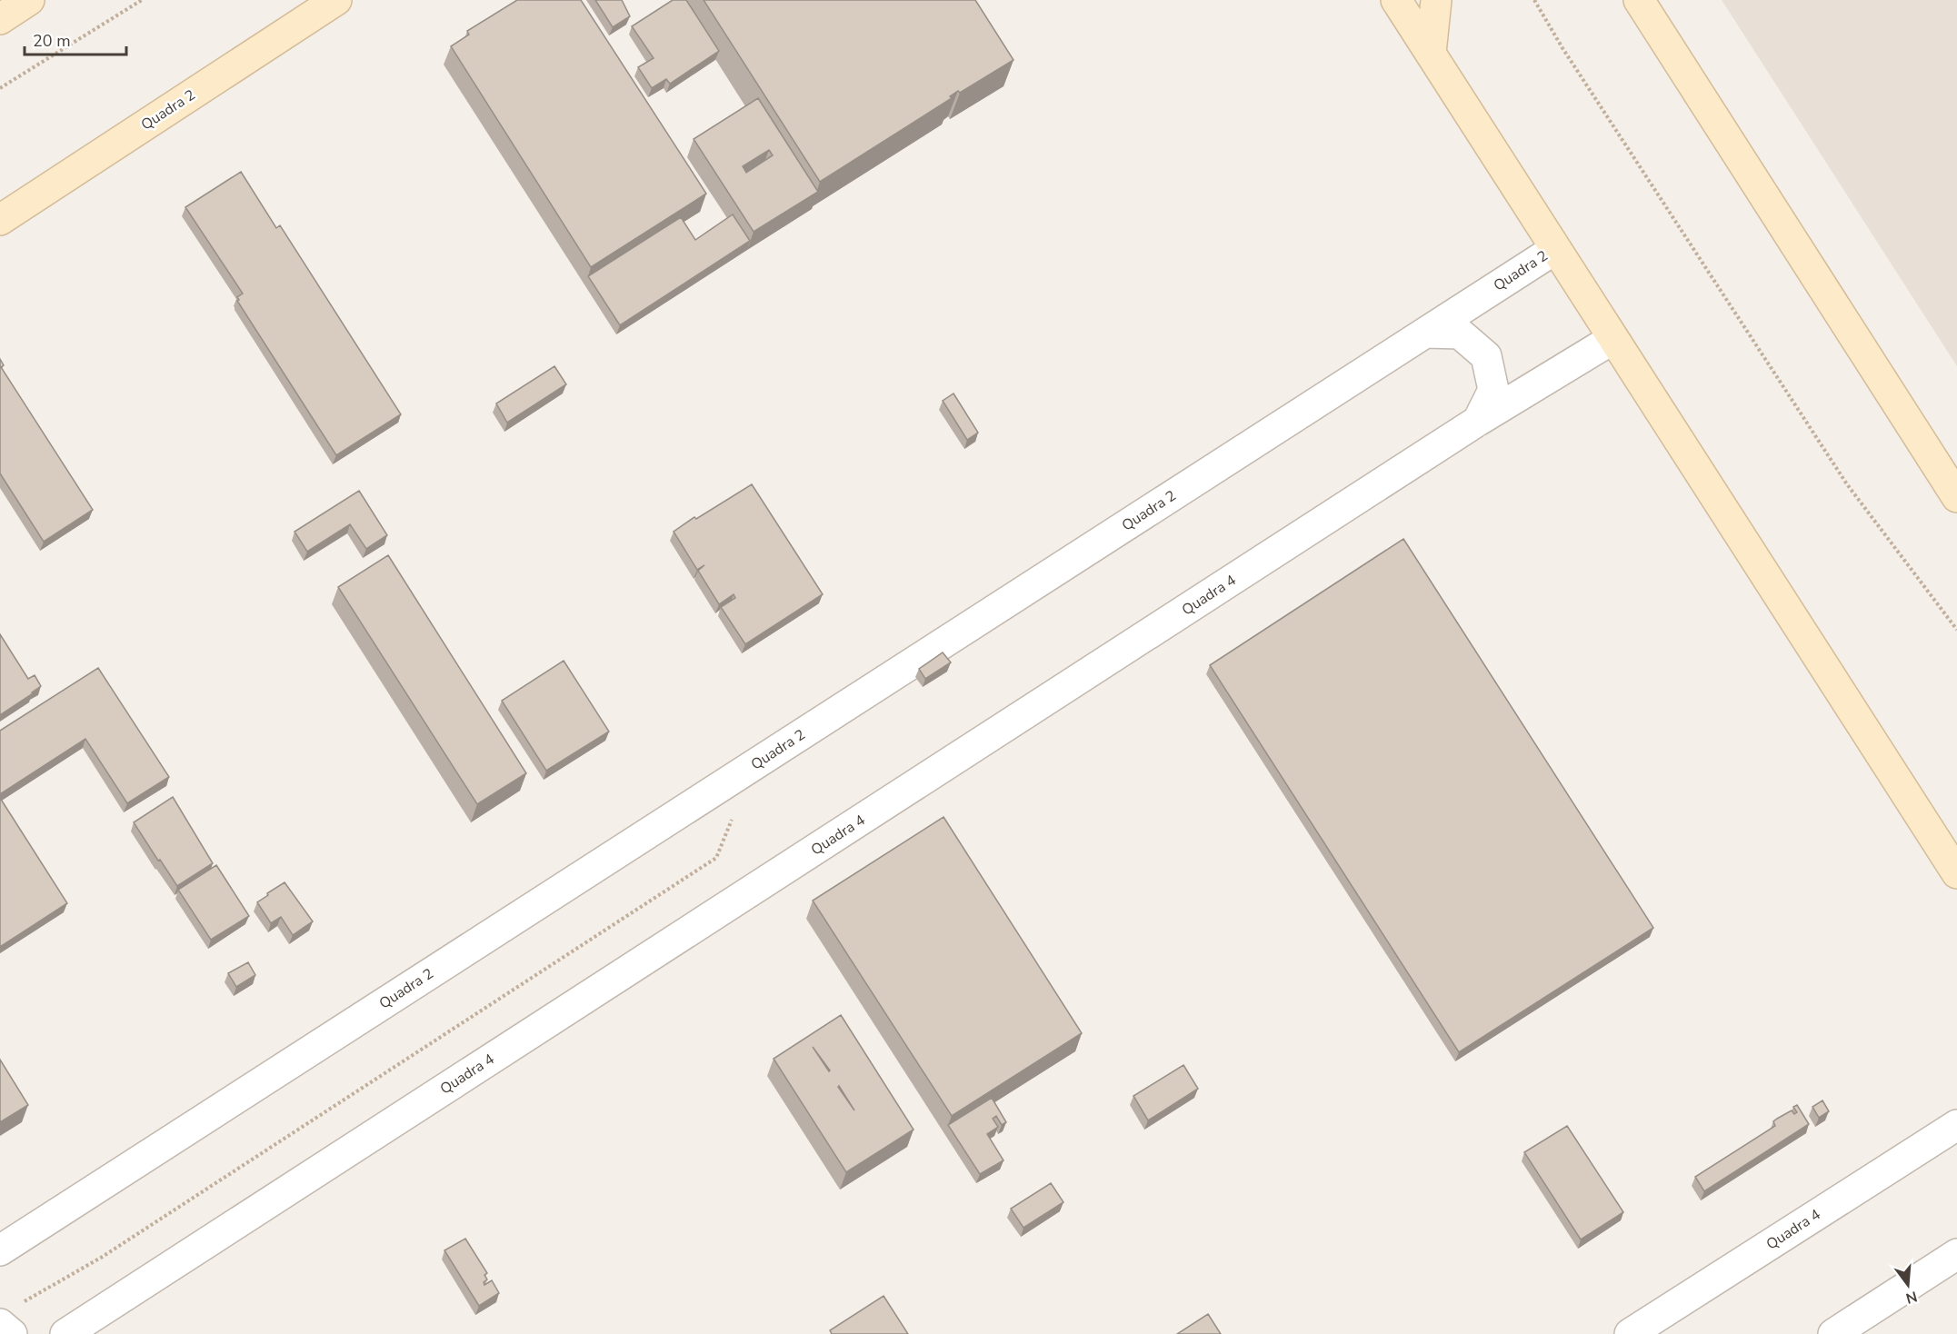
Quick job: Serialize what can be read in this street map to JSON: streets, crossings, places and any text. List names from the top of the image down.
{
  "streets": {
    "street": ["Quadra 2", "Quadra 4"]
  },
  "scale_bar": "20 m",
  "north": "bottom"
}
